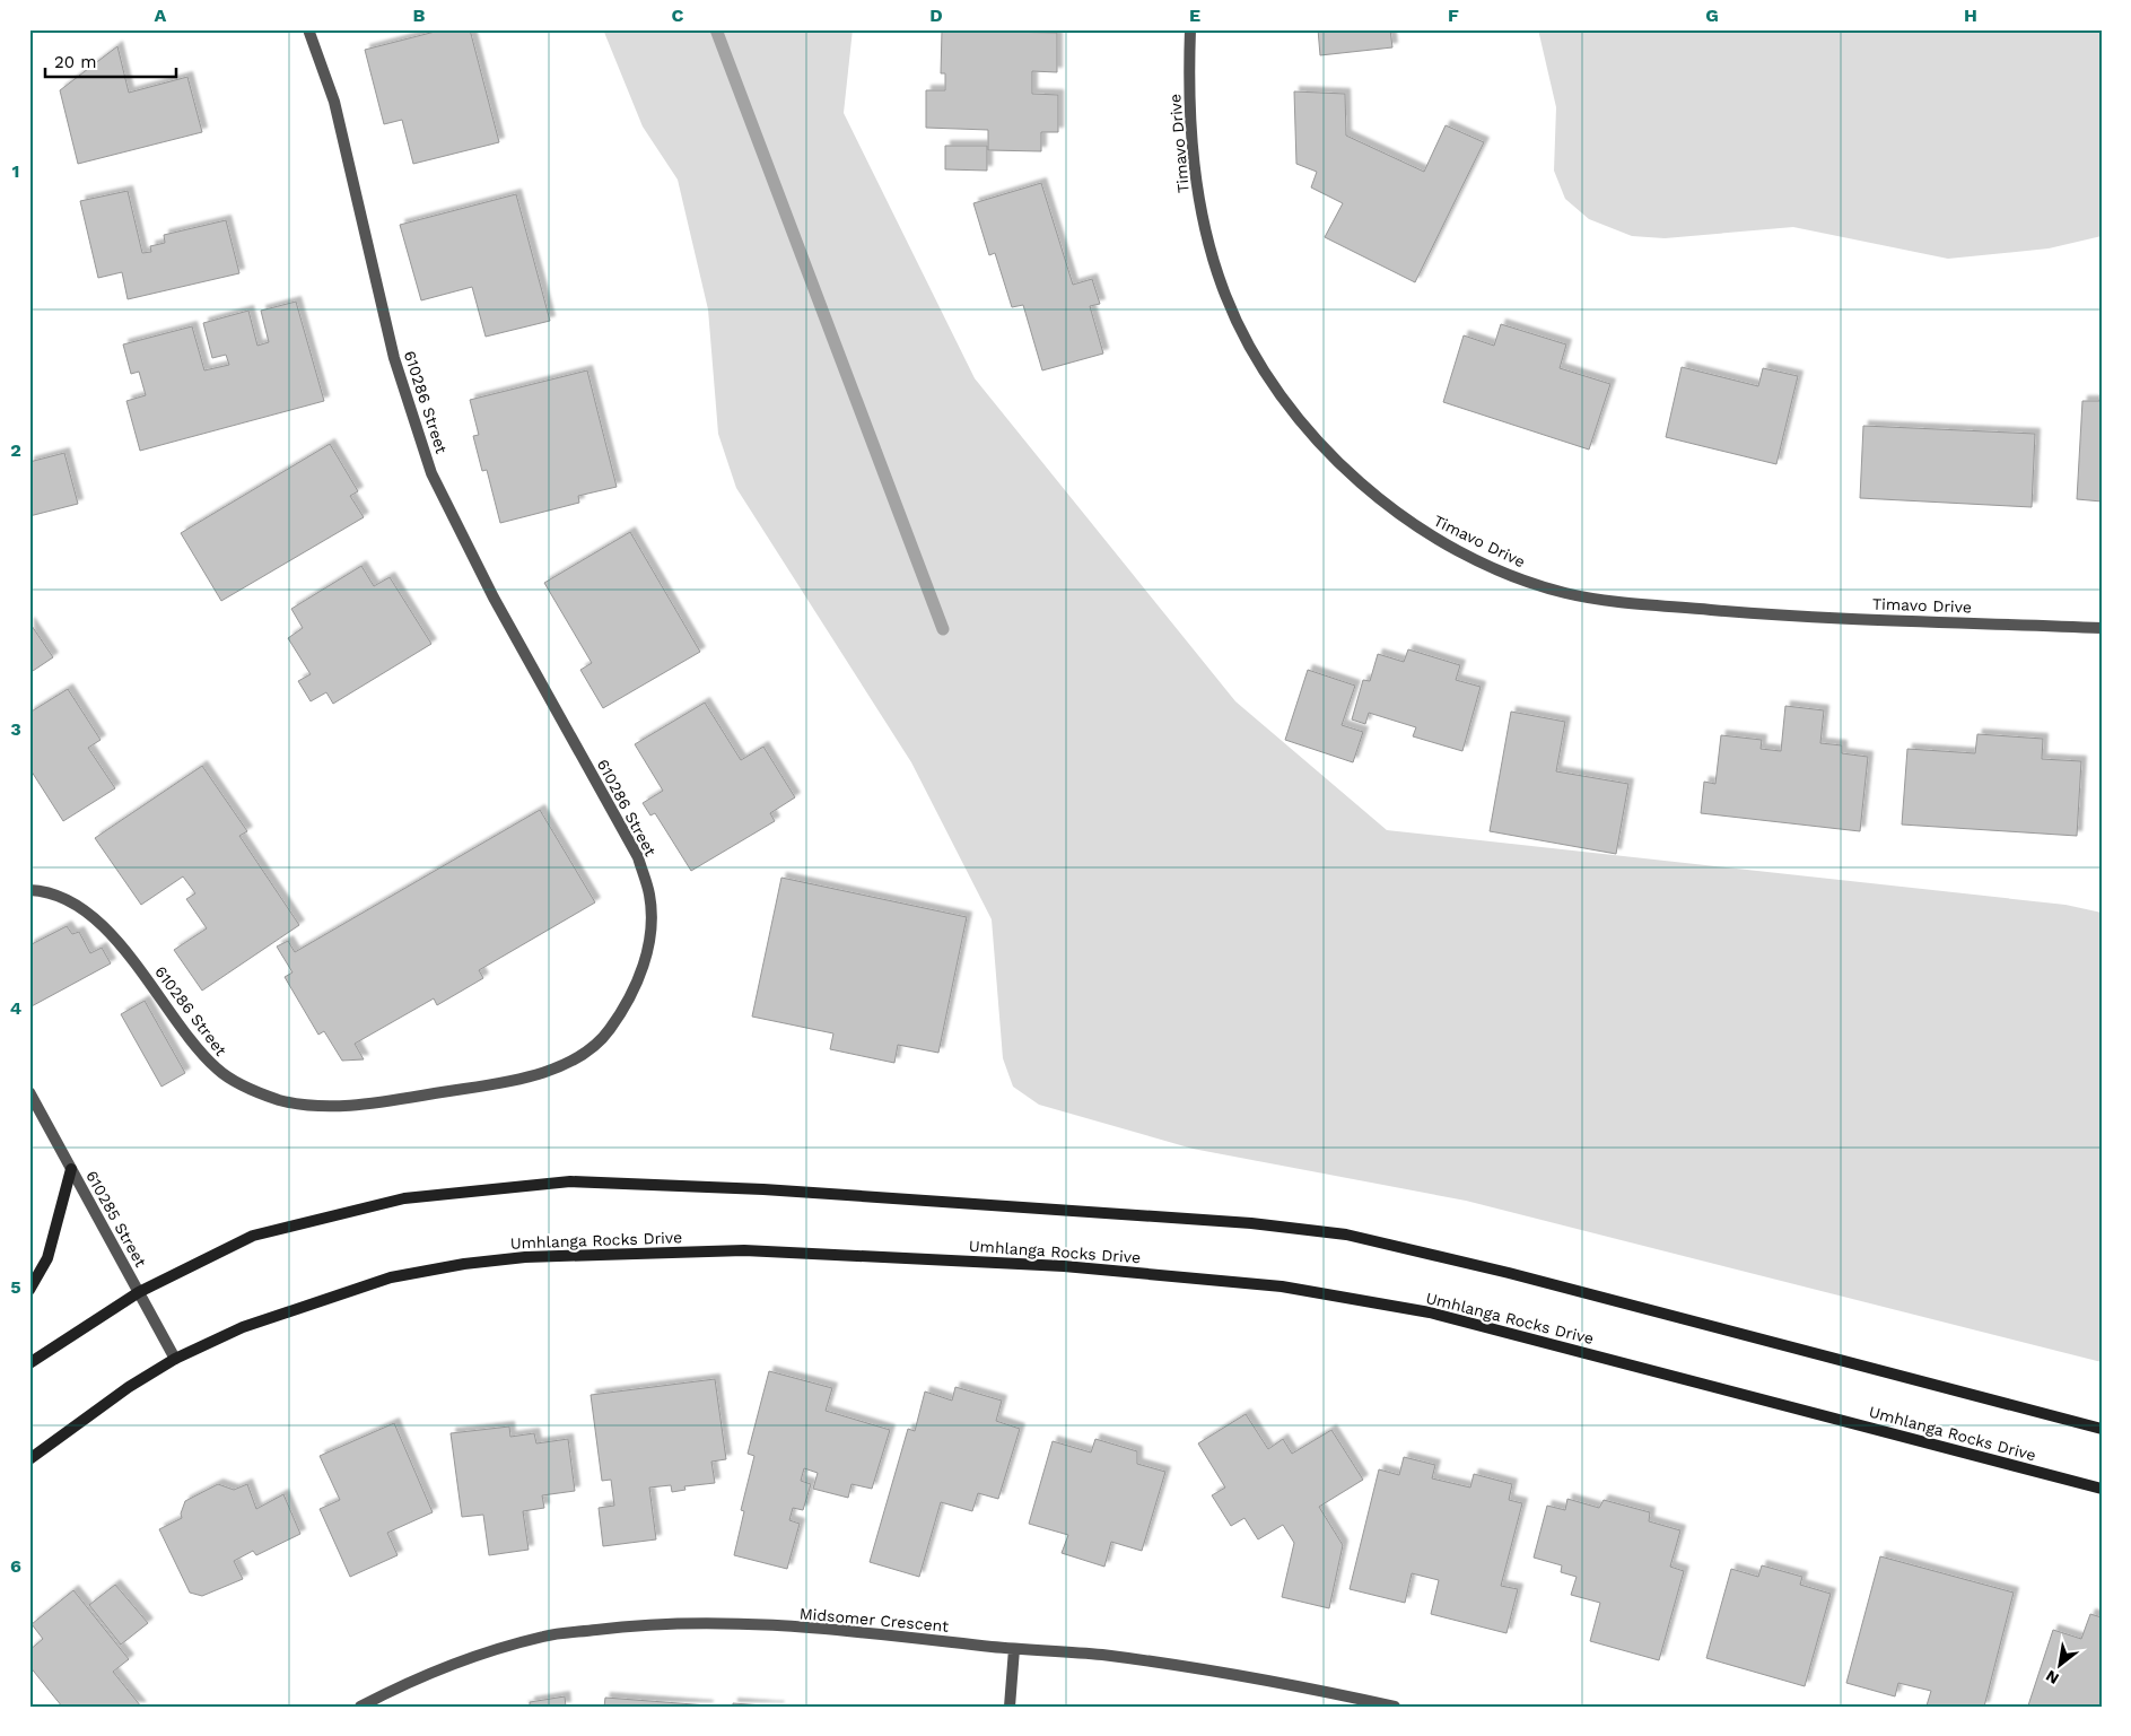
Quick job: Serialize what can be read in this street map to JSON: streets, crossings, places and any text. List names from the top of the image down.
{
  "streets": {
    "main road": ["Umhlanga Rocks Drive"],
    "street": [
      "Timavo Drive",
      "610286 Street",
      "610285 Street",
      "Midsomer Crescent"
    ]
  },
  "crossings": [
    ["610285 Street", "Umhlanga Rocks Drive"]
  ],
  "scale_bar": "20 m",
  "north": "bottom left",
  "grid": {
    "columns": [
      "A",
      "B",
      "C",
      "D",
      "E",
      "F",
      "G",
      "H"
    ],
    "rows": [
      "1",
      "2",
      "3",
      "4",
      "5",
      "6"
    ]
  }
}
